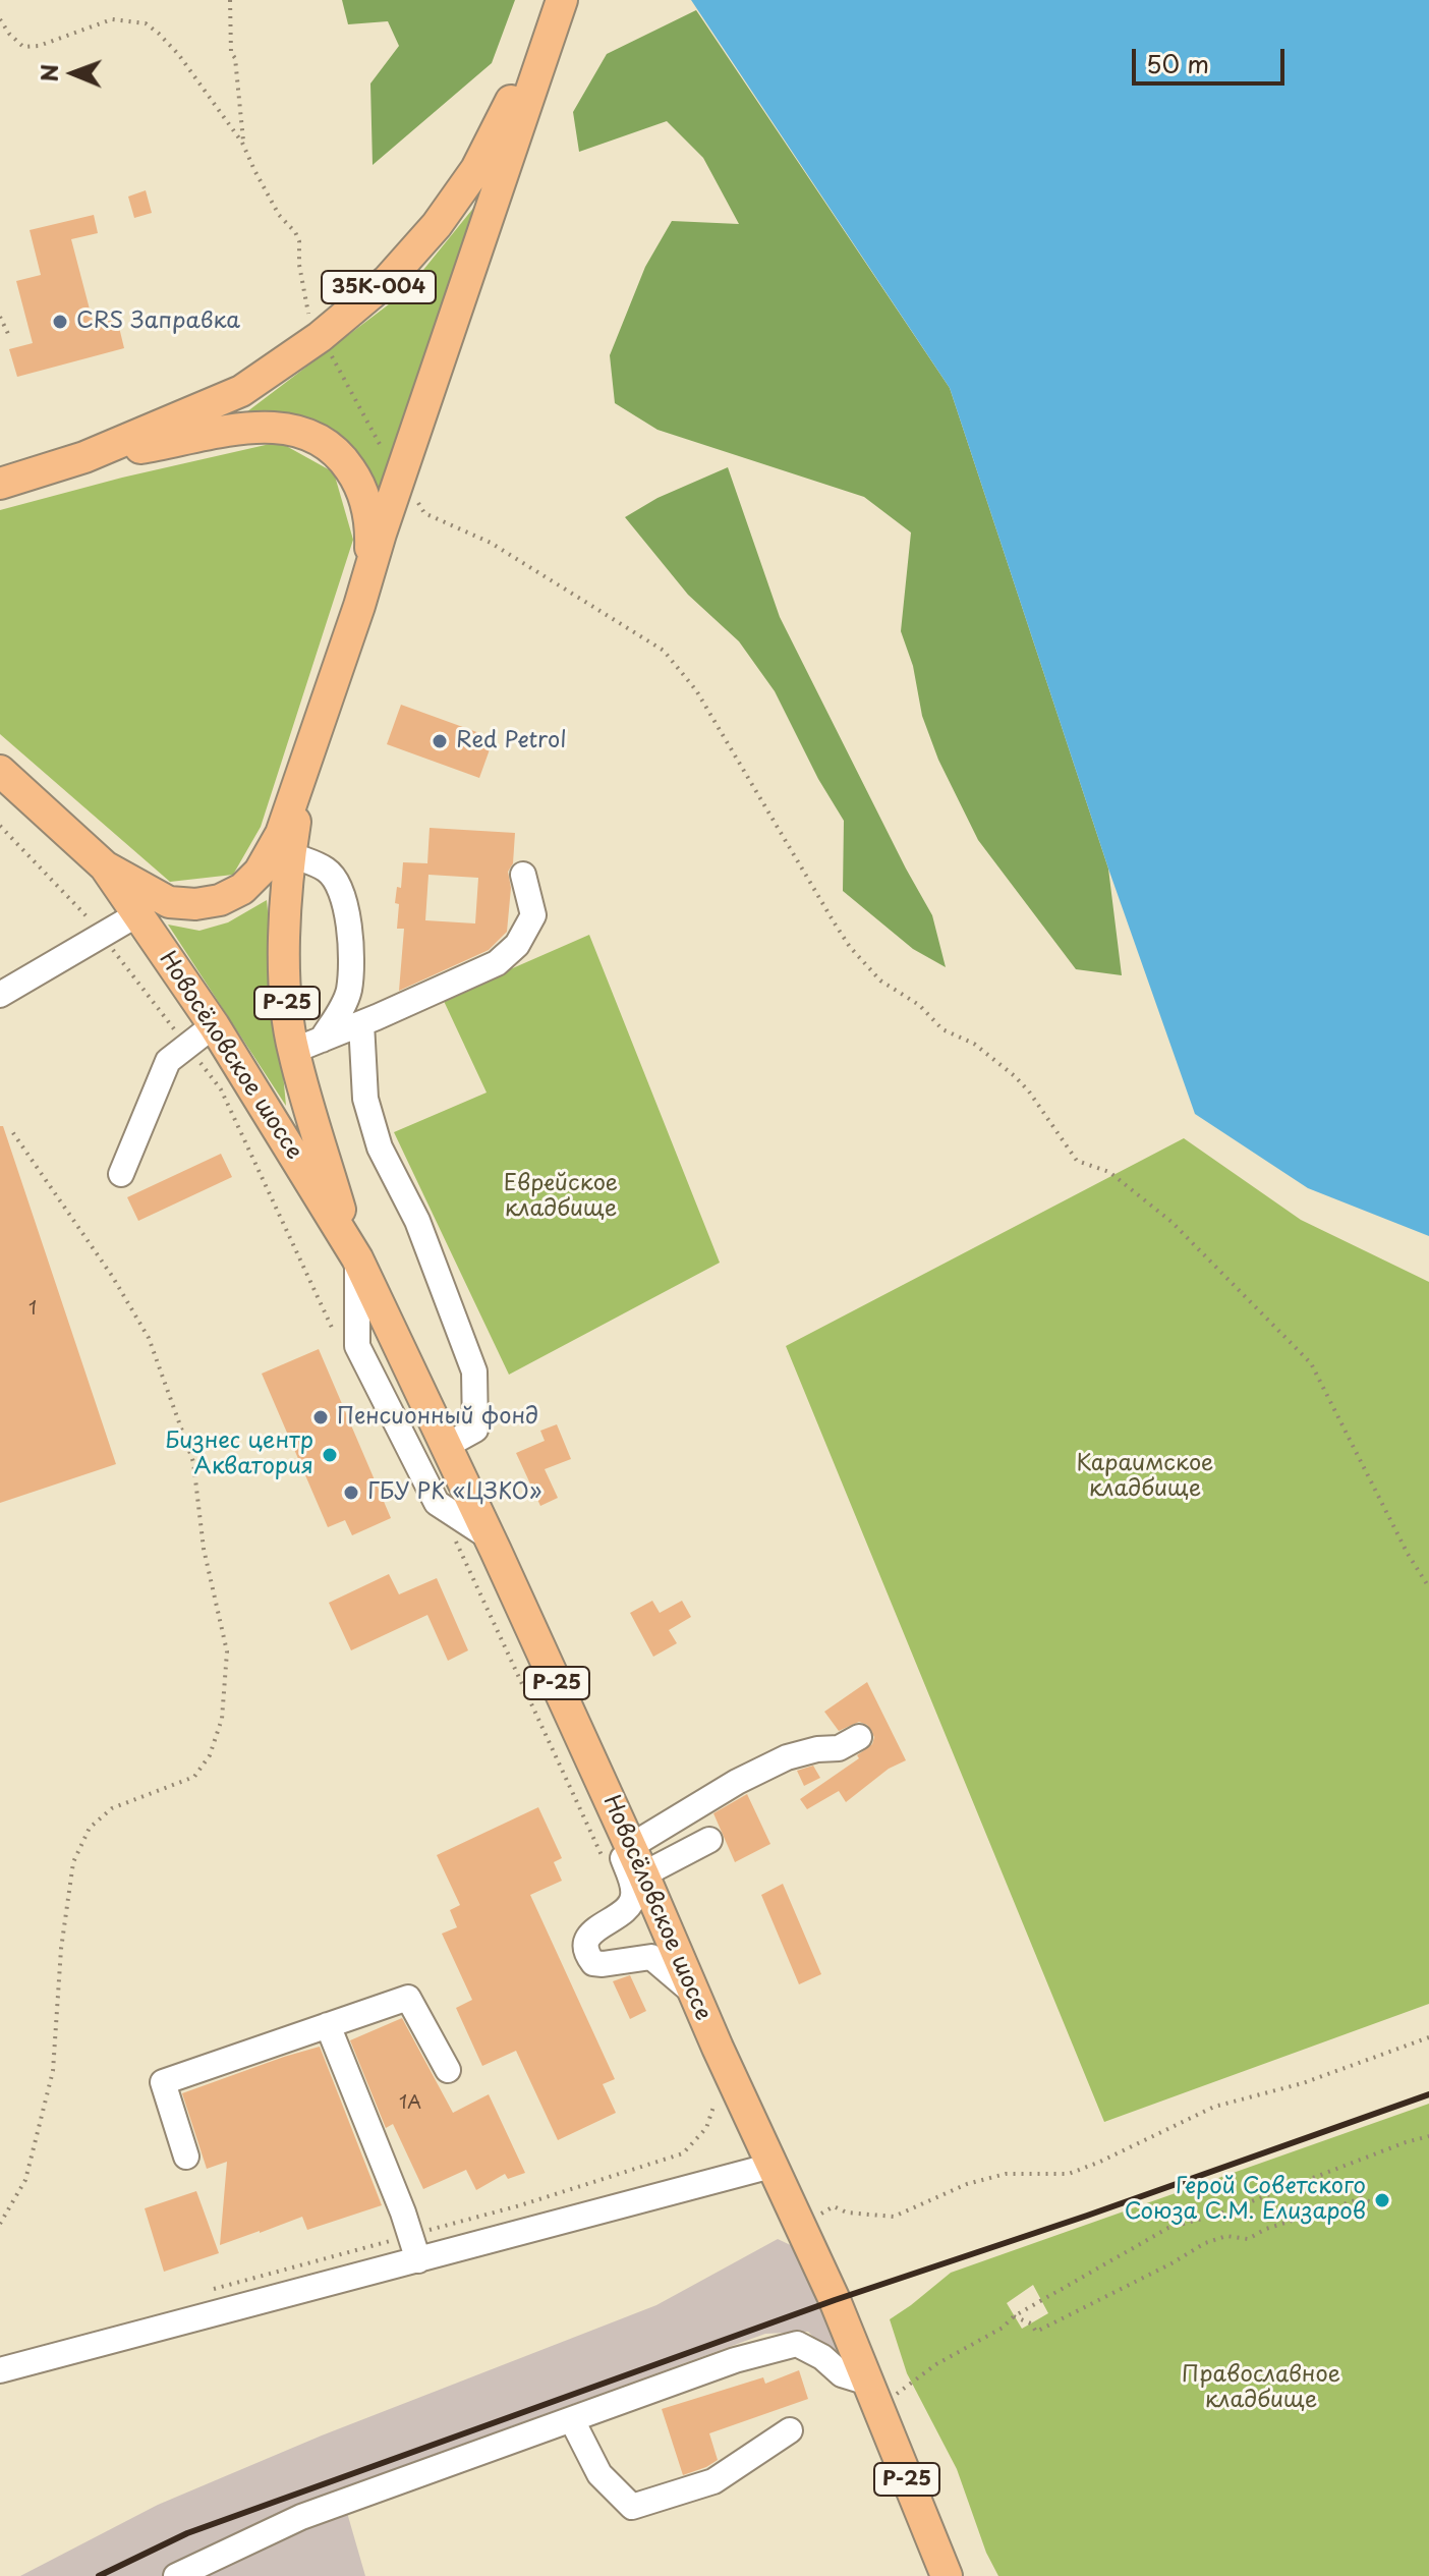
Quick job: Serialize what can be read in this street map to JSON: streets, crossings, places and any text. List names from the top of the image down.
{
  "streets": {
    "main road": ["35К-004", "Р-25", "Новосёловское шоссе"]
  },
  "crossings": [
    ["35К-004", "Новосёловское шоссе"]
  ],
  "parks": ["Еврейское кладбище", "Караимское кладбище", "Православное кладбище"],
  "places": [
    "CRS Заправка",
    "Red Petrol",
    "Пенсионный фонд",
    "Бизнес центр Акватория",
    "ГБУ РК «ЦЗКО»",
    "Герой Советского Союза С.М. Елизаров"
  ],
  "house_numbers": ["1", "1А"],
  "scale_bar": "50 m",
  "north": "left"
}
